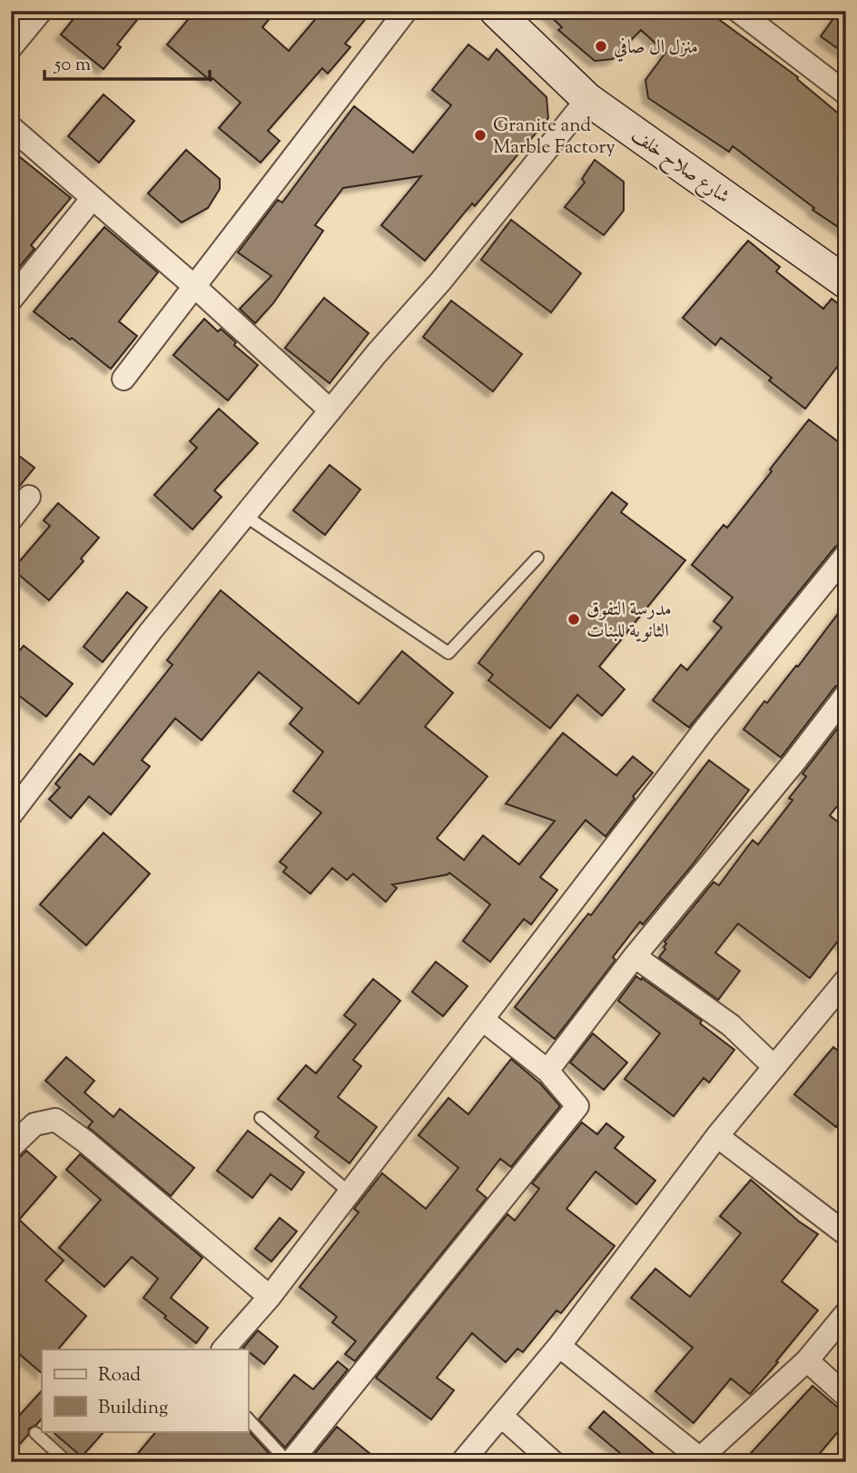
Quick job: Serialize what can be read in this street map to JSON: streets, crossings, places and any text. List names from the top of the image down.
{
  "streets": {
    "main road": ["شارع صلاح خلف"]
  },
  "places": ["منزل ال صافي", "Granite and Marble Factory", "مدرسة التفوق الثانوية للبنات"],
  "legend": ["Road", "Building"],
  "scale_bar": "50 m"
}
